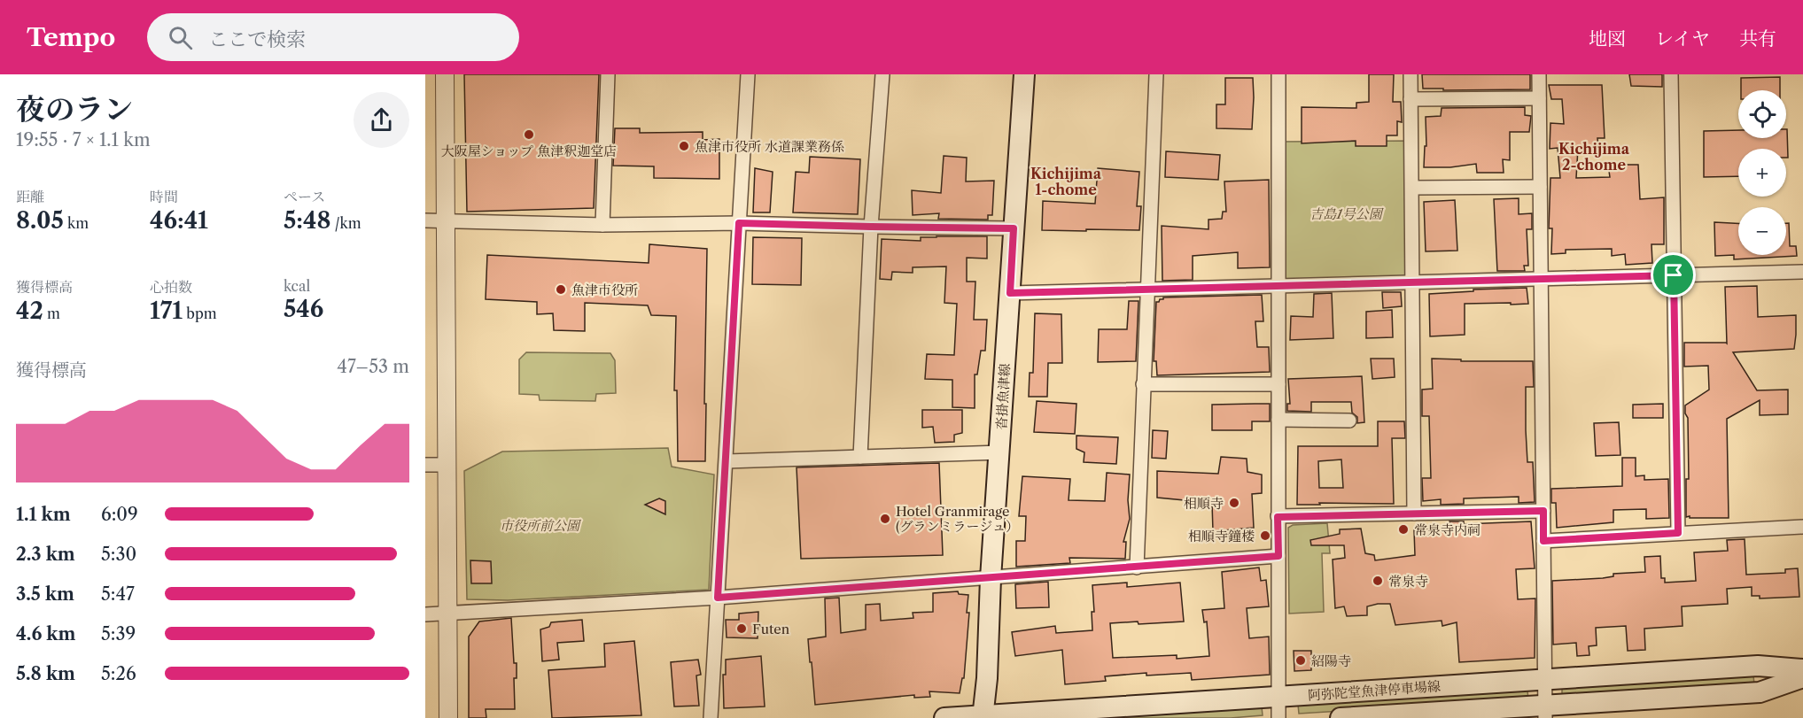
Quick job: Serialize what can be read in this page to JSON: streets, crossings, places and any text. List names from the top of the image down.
{
  "streets": {
    "main road": ["沓掛魚津線", "阿弥陀堂魚津停車場線"]
  },
  "crossings": [
    ["沓掛魚津線", "阿弥陀堂魚津停車場線"]
  ],
  "districts": ["Kichijima 2-chome", "Kichijima 1-chome"],
  "parks": ["吉島1号公園", "市役所前公園"],
  "places": [
    "大阪屋ショップ 魚津釈迦堂店",
    "魚津市役所 水道課業務係",
    "魚津市役所",
    "相順寺",
    "Hotel Granmirage (グランミラージュ）",
    "常泉寺内祠",
    "相順寺鐘楼",
    "常泉寺",
    "Futen",
    "紹陽寺"
  ],
  "page": {
    "header": "Tempo",
    "search": "ここで検索",
    "nav": ["地図", "レイヤ", "共有"],
    "heading": ["夜のラン", "19:55 · 7 × 1.1 km"],
    "map_buttons": ["+", "−"],
    "stats": [
      ["距離", "8.05 km"],
      ["時間", "46:41"],
      ["ペース", "5:48 /km"],
      ["獲得標高", "42 m"],
      ["心拍数", "171 bpm"],
      ["kcal", "546"]
    ],
    "chart": ["獲得標高", "47–53 m"],
    "list": [
      {
        "name": "1.1 km",
        "note": "6:09"
      },
      {
        "name": "2.3 km",
        "note": "5:30"
      },
      {
        "name": "3.5 km",
        "note": "5:47"
      },
      {
        "name": "4.6 km",
        "note": "5:39"
      },
      {
        "name": "5.8 km",
        "note": "5:26"
      }
    ]
  }
}
